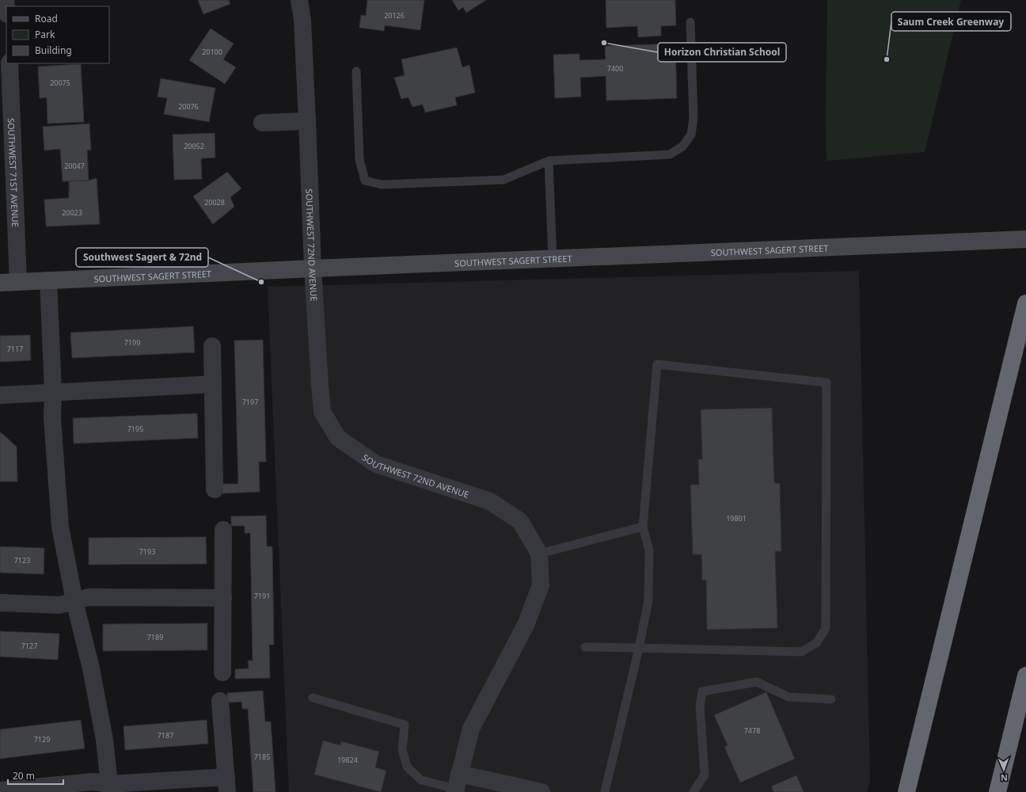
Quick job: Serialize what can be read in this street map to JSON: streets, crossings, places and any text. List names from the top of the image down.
{
  "streets": {
    "main road": ["SOUTHWEST SAGERT STREET"],
    "street": ["SOUTHWEST 71ST AVENUE", "SOUTHWEST 72ND AVENUE"]
  },
  "crossings": [
    ["SOUTHWEST 71ST AVENUE", "SOUTHWEST SAGERT STREET"],
    ["SOUTHWEST 72ND AVENUE", "SOUTHWEST SAGERT STREET"]
  ],
  "places": ["Horizon Christian School", "Saum Creek Greenway", "Southwest Sagert & 72nd"],
  "house_numbers": [
    "20126",
    "20100",
    "7400",
    "20075",
    "20076",
    "20052",
    "20047",
    "20028",
    "20023",
    "7199",
    "7117",
    "7197",
    "7195",
    "19801",
    "7193",
    "7123",
    "7191",
    "7189",
    "7127",
    "7478",
    "7187",
    "7129",
    "7185",
    "19824"
  ],
  "legend": ["Road", "Park", "Building"],
  "scale_bar": "20 m",
  "north": "bottom"
}
